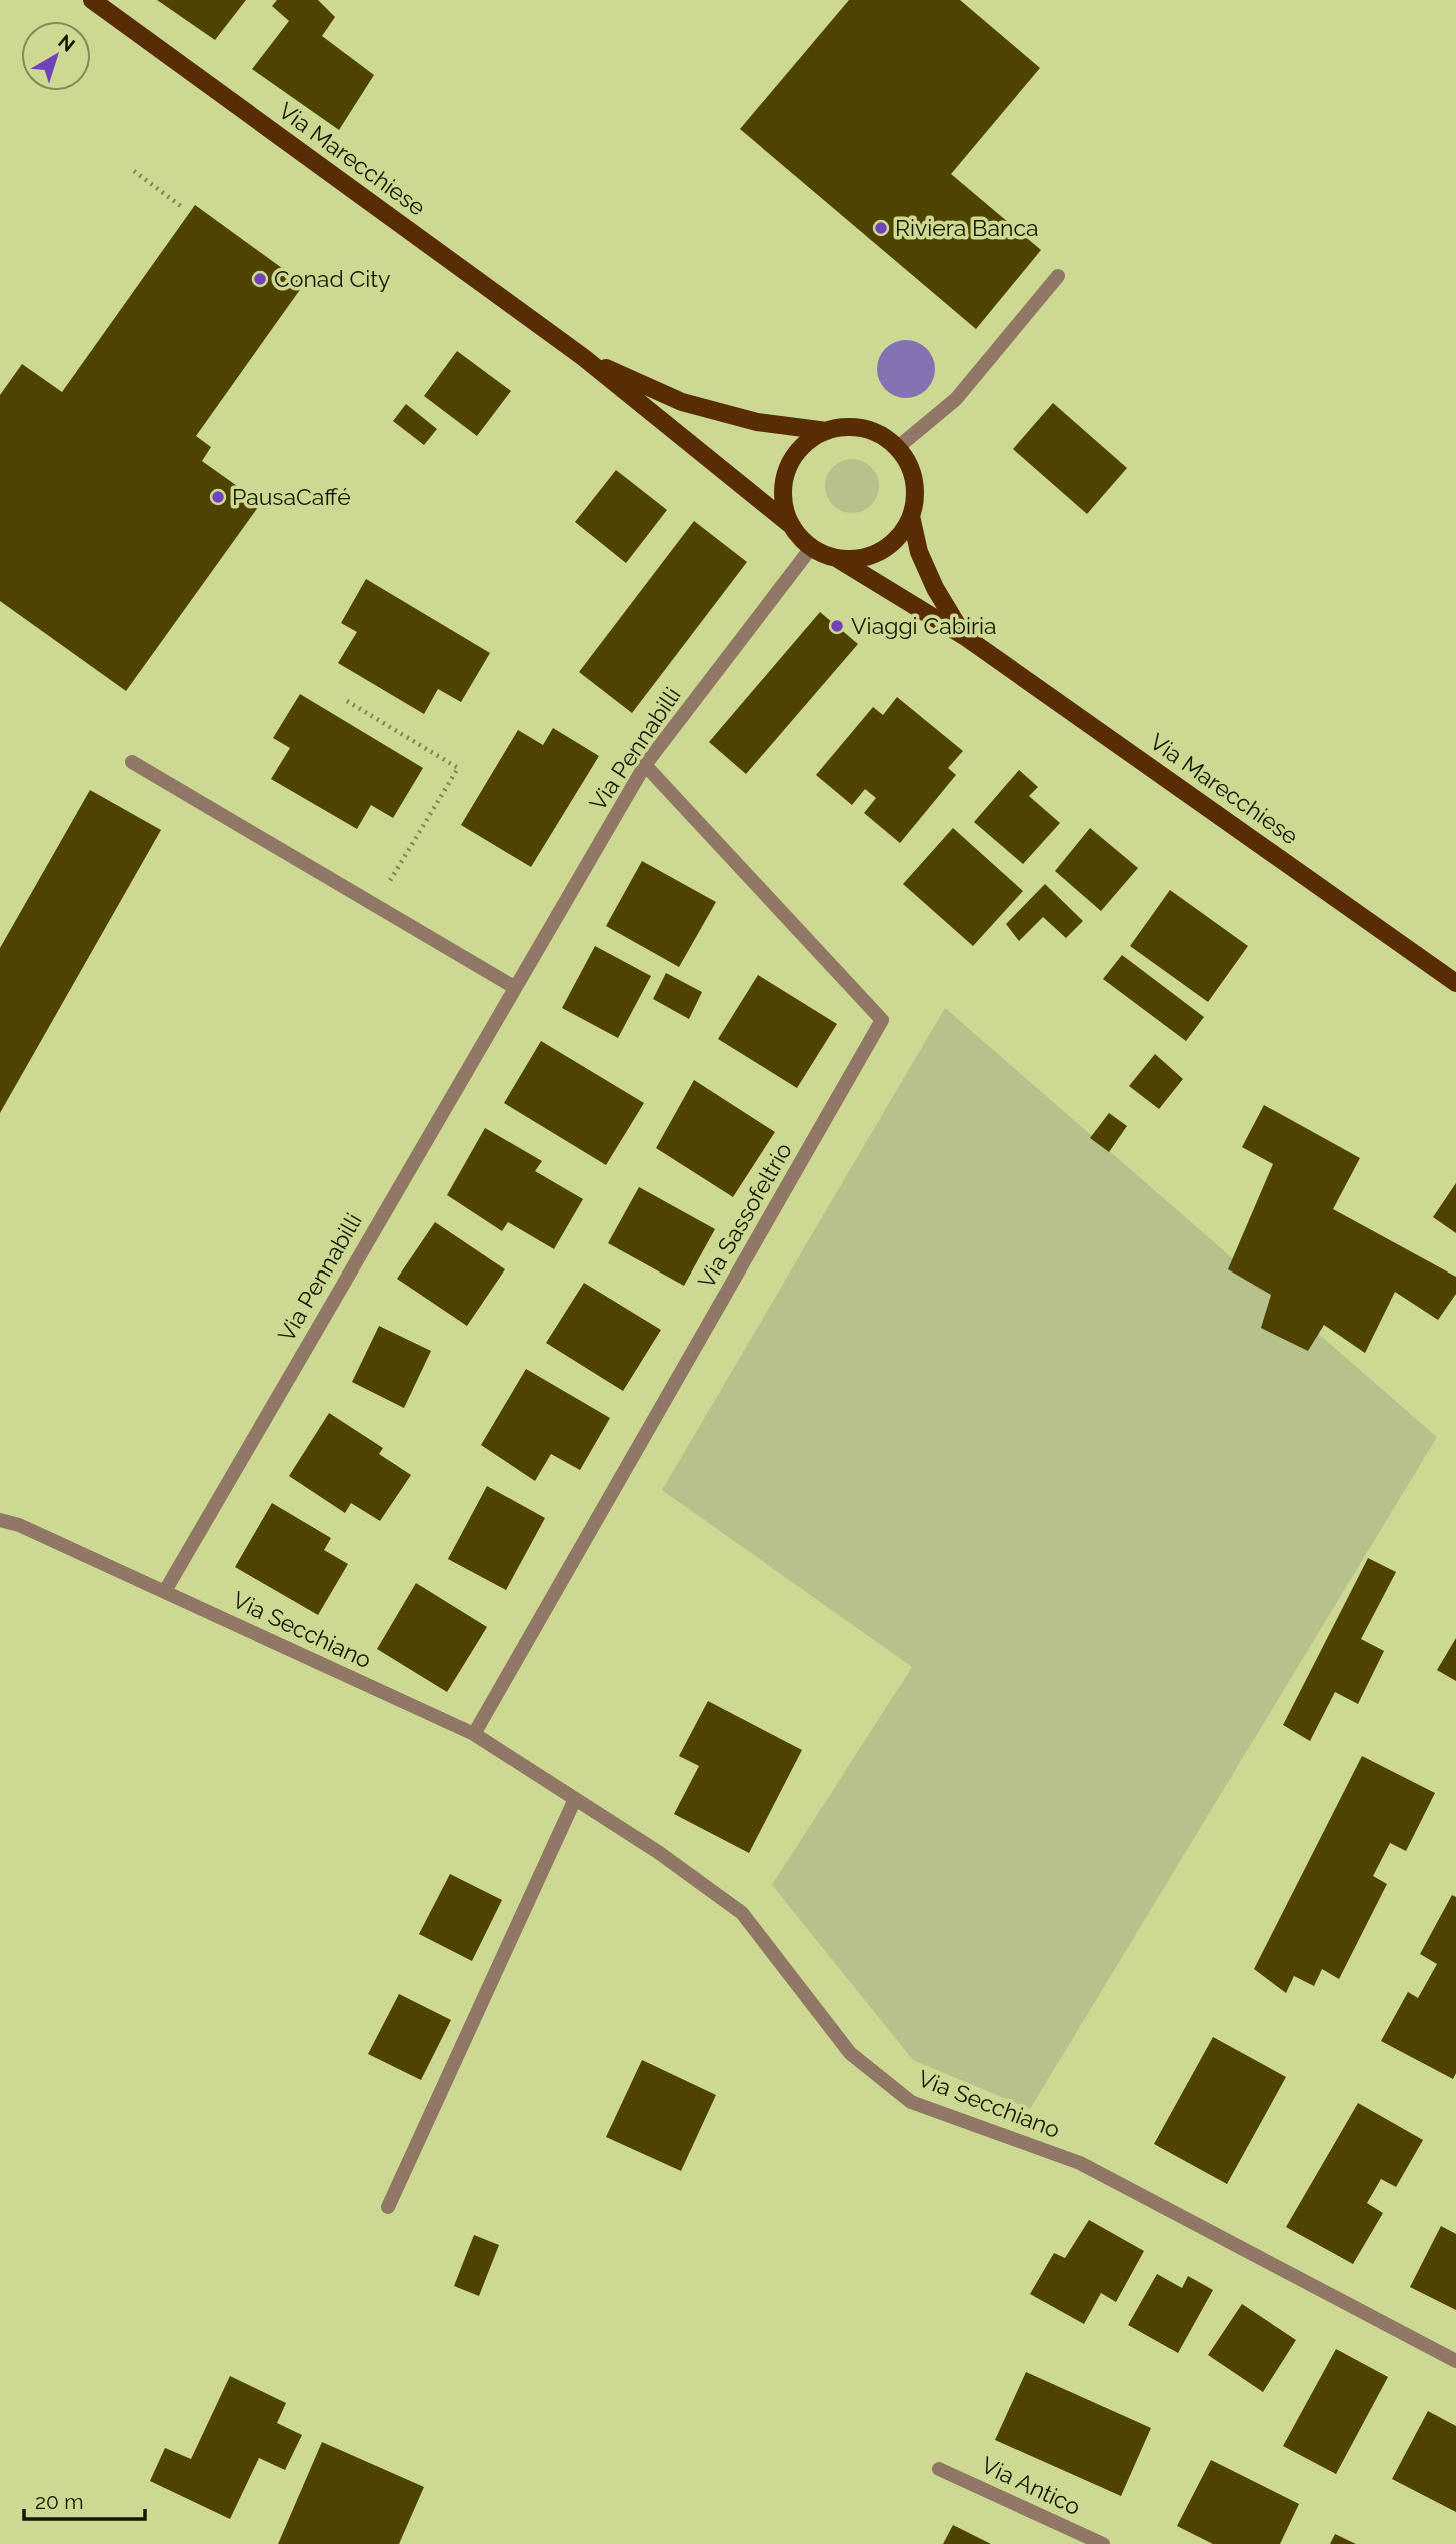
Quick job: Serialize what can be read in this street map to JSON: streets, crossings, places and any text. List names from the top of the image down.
{
  "streets": {
    "main road": ["Via Marecchiese"],
    "street": [
      "Via Pennabilli",
      "Via Sassofeltrio",
      "Via Secchiano",
      "Via Antico"
    ]
  },
  "crossings": [
    ["Via Marecchiese", "Via Pennabilli"],
    ["Via Pennabilli", "Via Sassofeltrio"],
    ["Via Pennabilli", "Via Secchiano"],
    ["Via Sassofeltrio", "Via Secchiano"]
  ],
  "places": [
    "Riviera Banca",
    "Conad City",
    "PausaCaffé",
    "Viaggi Cabiria"
  ],
  "scale_bar": "20 m",
  "north": "top right"
}
